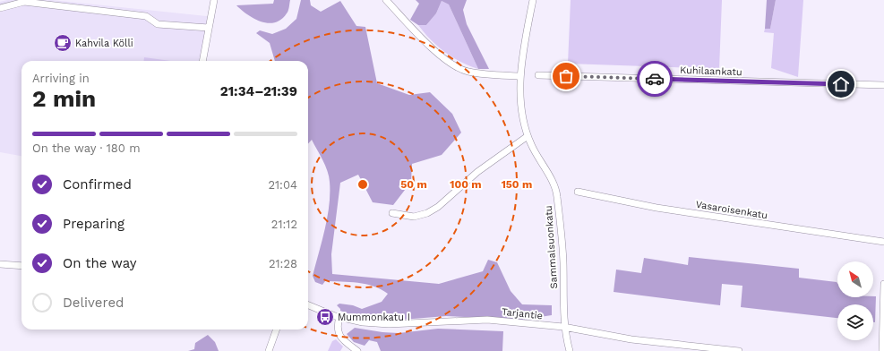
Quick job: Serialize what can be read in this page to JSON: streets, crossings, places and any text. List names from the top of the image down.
{
  "streets": {
    "street": [
      "Kuhilaankatu",
      "Vasaroisenkatu",
      "Sammalsuonkatu",
      "Tarjantie"
    ]
  },
  "crossings": [
    ["Sammalsuonkatu", "Tarjantie"]
  ],
  "places": {
    "cafe": ["Kahvila Kölli"],
    "bus stop": ["Mummonkatu I"]
  },
  "north": "top left",
  "page": {
    "heading": ["2 min", "Arriving in", "21:34–21:39"],
    "bar": "On the way · 180 m",
    "list": [
      ["Confirmed", "21:04"],
      ["Preparing", "21:12"],
      ["On the way", "21:28"],
      "Delivered"
    ]
  },
  "rings": ["50 m", "100 m", "150 m"]
}
